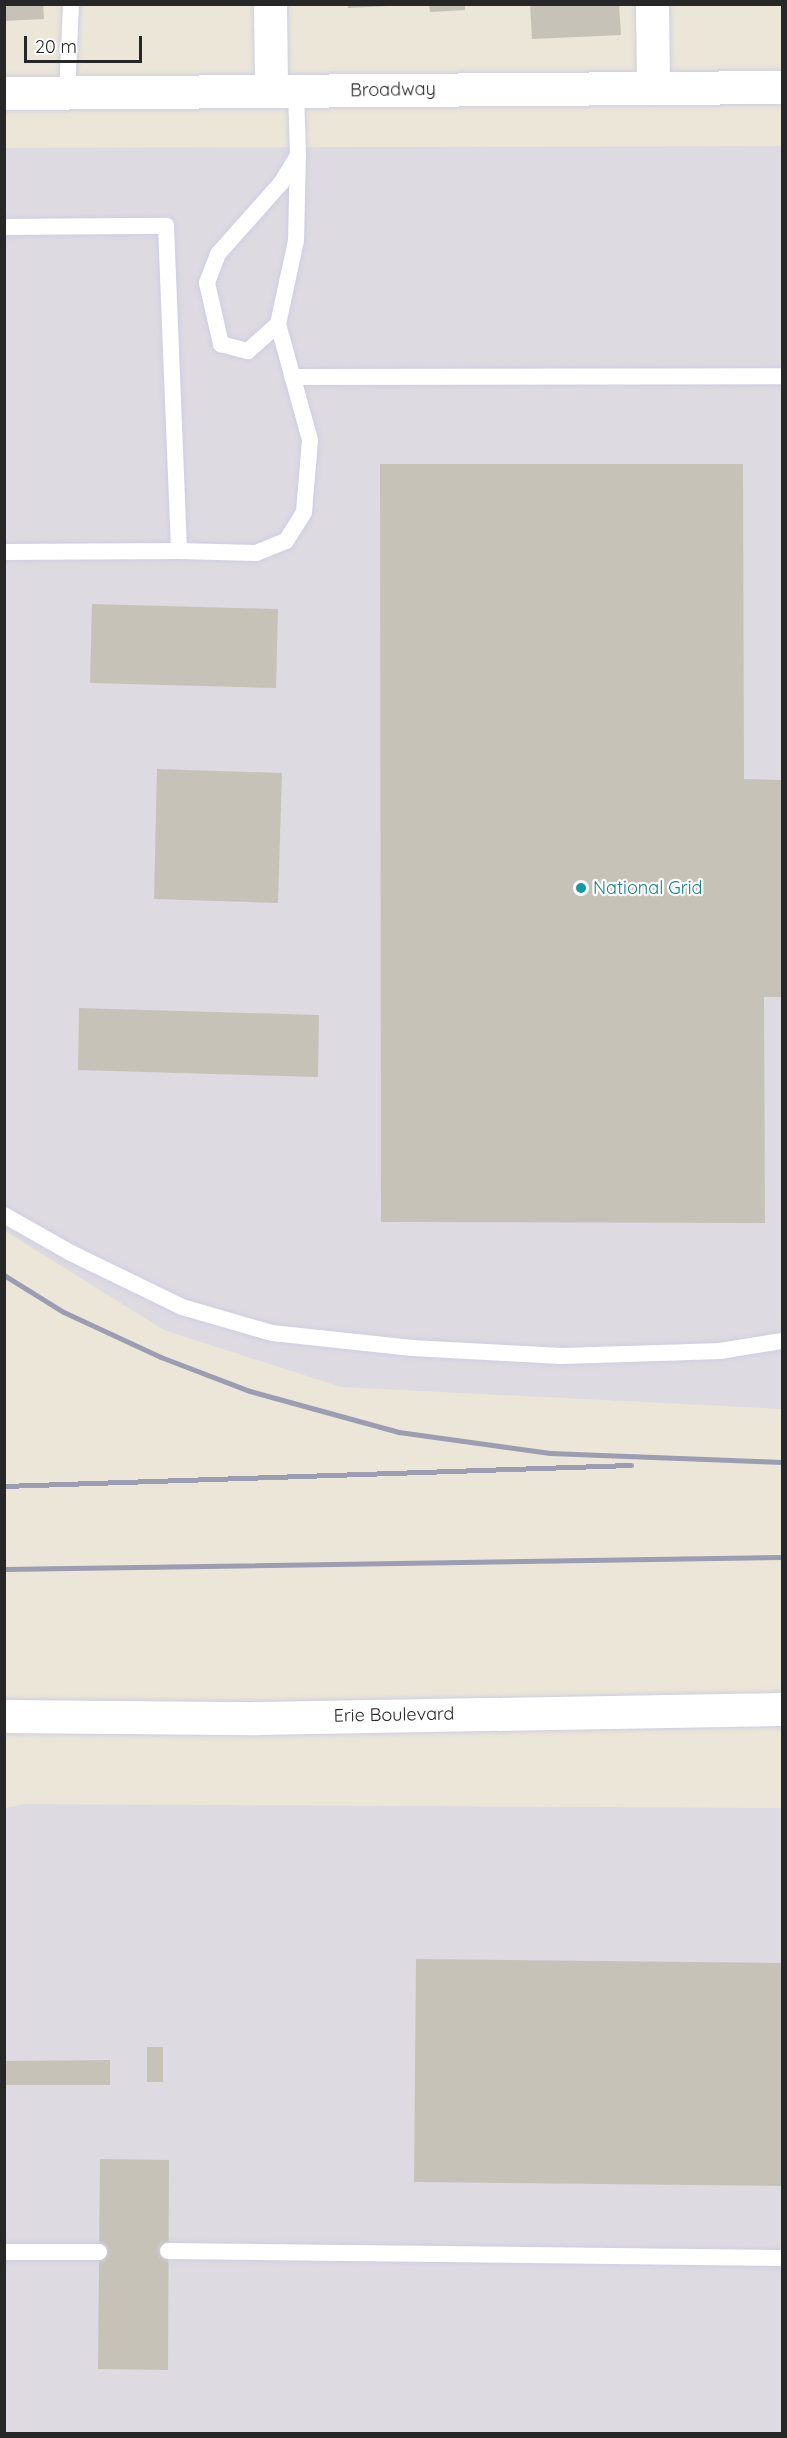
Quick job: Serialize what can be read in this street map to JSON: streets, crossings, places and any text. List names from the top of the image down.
{
  "streets": {
    "street": ["Broadway", "Erie Boulevard"]
  },
  "places": ["National Grid"],
  "scale_bar": "20 m"
}
